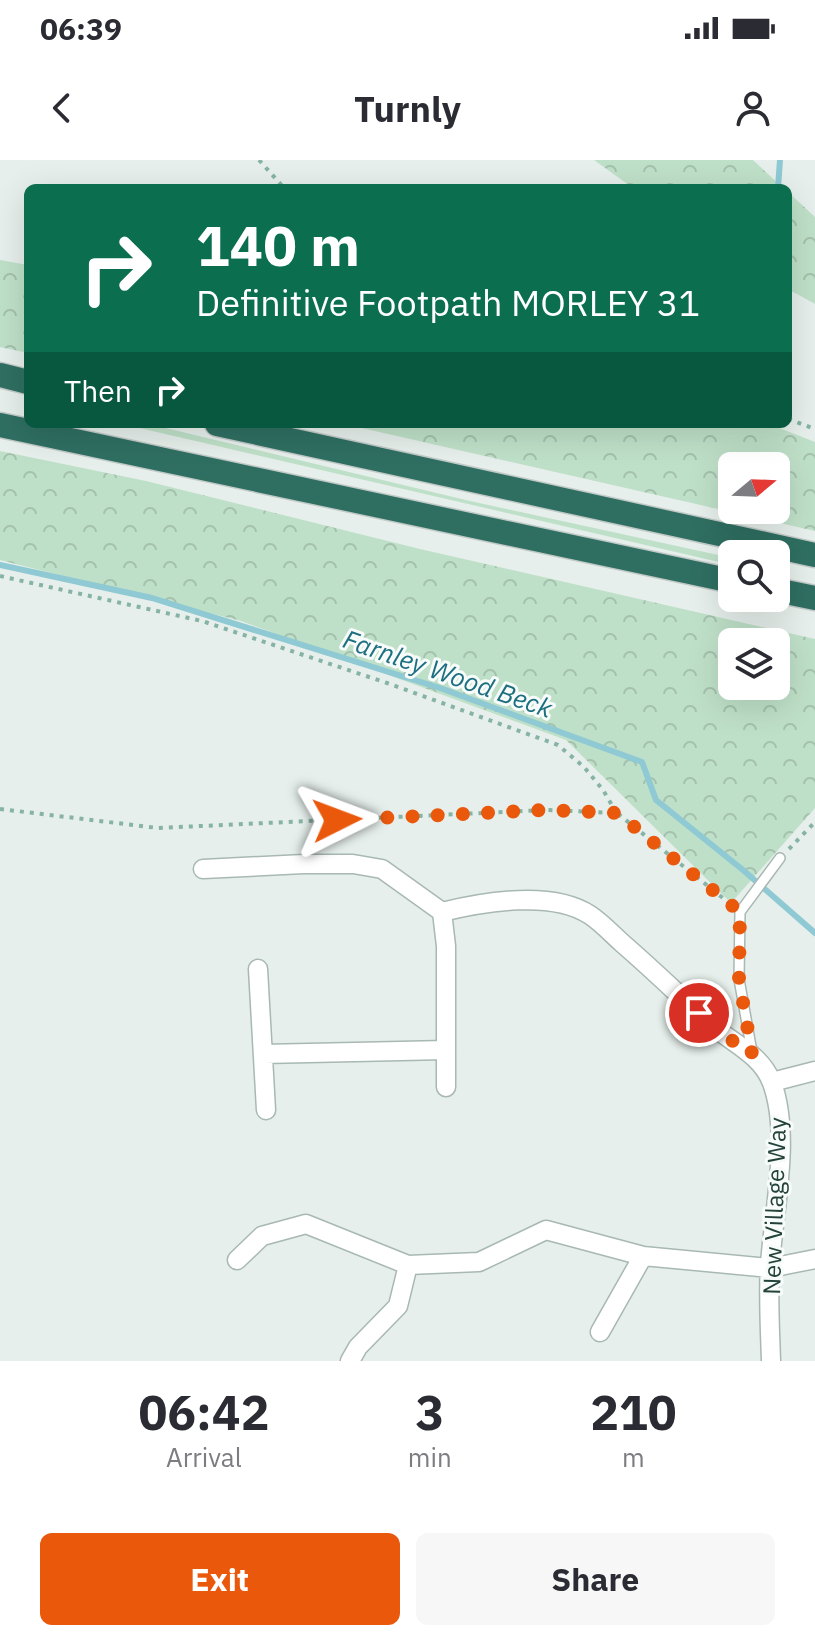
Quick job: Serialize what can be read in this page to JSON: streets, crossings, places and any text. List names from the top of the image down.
{
  "streets": {
    "street": ["New Village Way"]
  },
  "water": ["Farnley Wood Beck"],
  "north": "right",
  "page": {
    "status": "06:39",
    "header": "Turnly",
    "turn": ["140 m", "Definitive Footpath MORLEY 31"],
    "then": "Then",
    "eta": [
      "06:42",
      "Arrival",
      "3",
      "min",
      "210",
      "m"
    ],
    "buttons": ["Exit", "Share"]
  }
}
